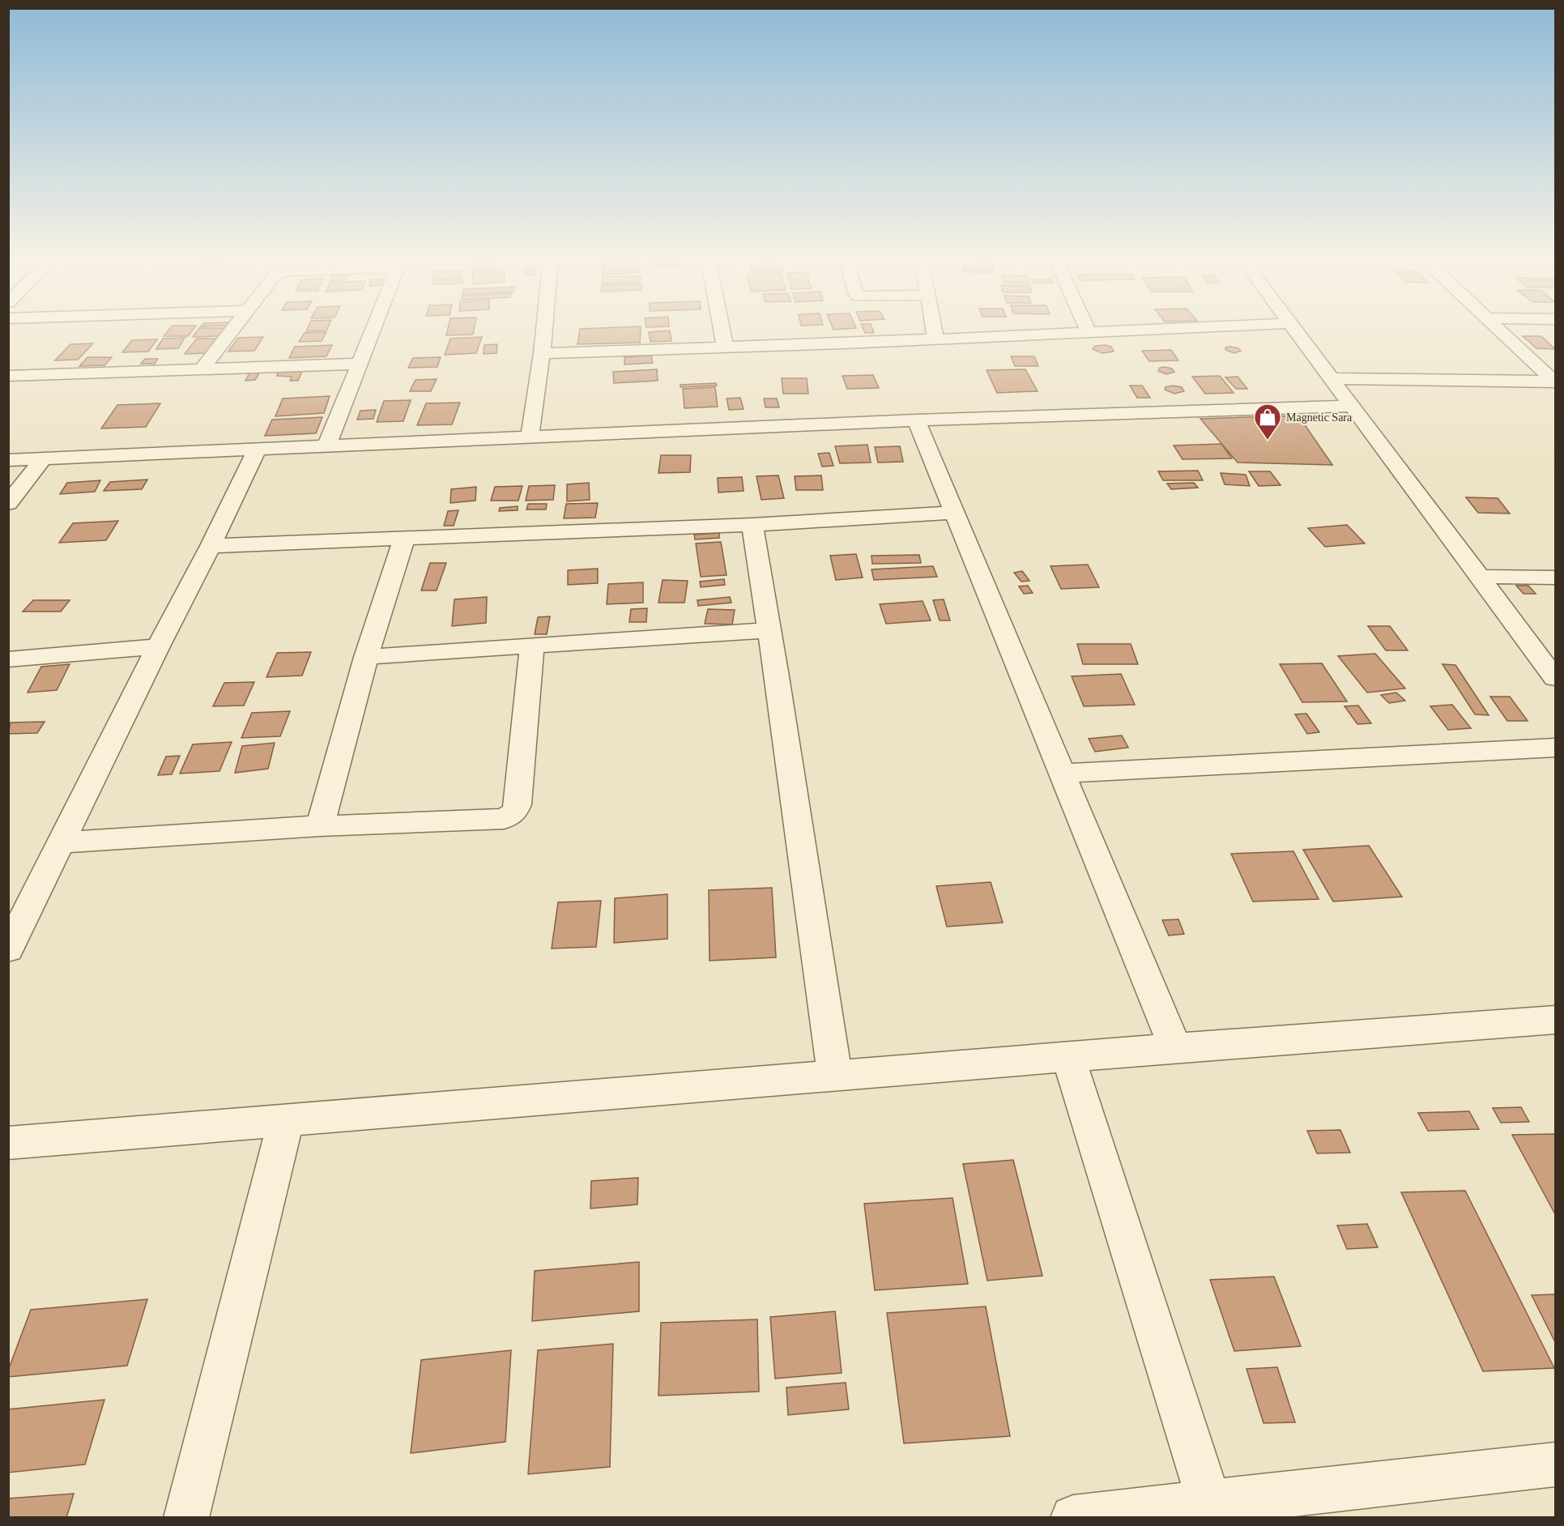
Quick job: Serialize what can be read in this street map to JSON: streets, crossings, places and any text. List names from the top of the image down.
{
  "places": {
    "shop": ["Magnetic Sara"]
  }
}
